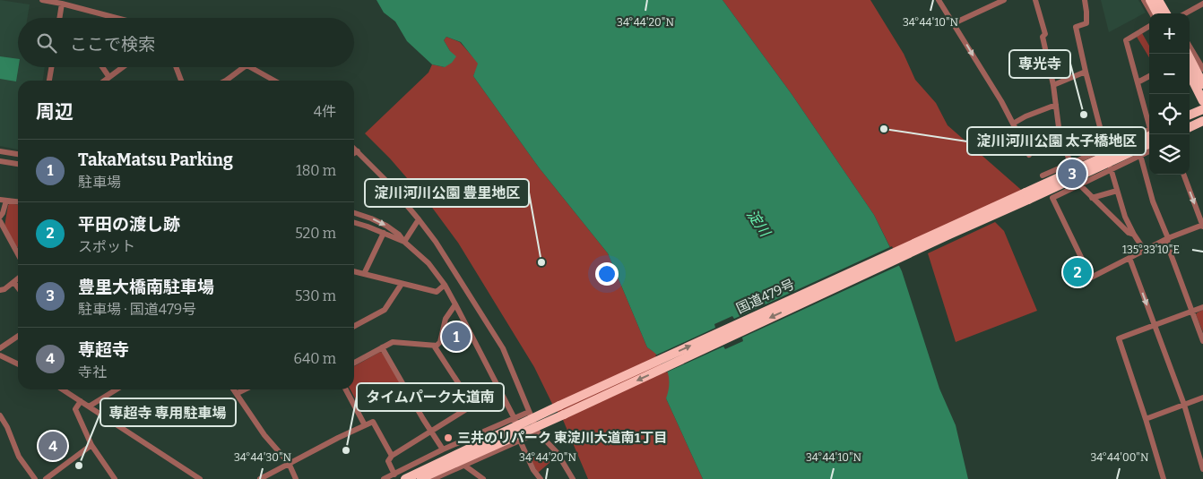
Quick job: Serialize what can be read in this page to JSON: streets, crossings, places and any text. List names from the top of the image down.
{
  "streets": {
    "highway": ["国道479号"]
  },
  "water": ["淀川"],
  "places": [
    "専光寺",
    "淀川河川公園 太子橋地区",
    "淀川河川公園 豊里地区",
    "三井のリパーク 東淀川大道南1丁目",
    "タイムパーク大道南",
    "専超寺 専用駐車場"
  ],
  "page": {
    "map_buttons": ["+", "−"],
    "search": "ここで検索",
    "heading": ["周辺", "4件"],
    "list": [
      {
        "mark": "1",
        "name": "TakaMatsu Parking",
        "note": "駐車場",
        "value": "180 m"
      },
      {
        "mark": "2",
        "name": "平田の渡し跡",
        "note": "スポット",
        "value": "520 m"
      },
      {
        "mark": "3",
        "name": "豊里大橋南駐車場",
        "note": "駐車場 · 国道479号",
        "value": "530 m"
      },
      {
        "mark": "4",
        "name": "専超寺",
        "note": "寺社",
        "value": "640 m"
      }
    ],
    "pins": [
      "3",
      "2",
      "1",
      "4"
    ]
  },
  "coordinates": [
    "34°44'20\"N",
    "34°44'10\"N",
    "135°33'10\"E",
    "34°44'30\"N",
    "34°44'00\"N"
  ]
}
